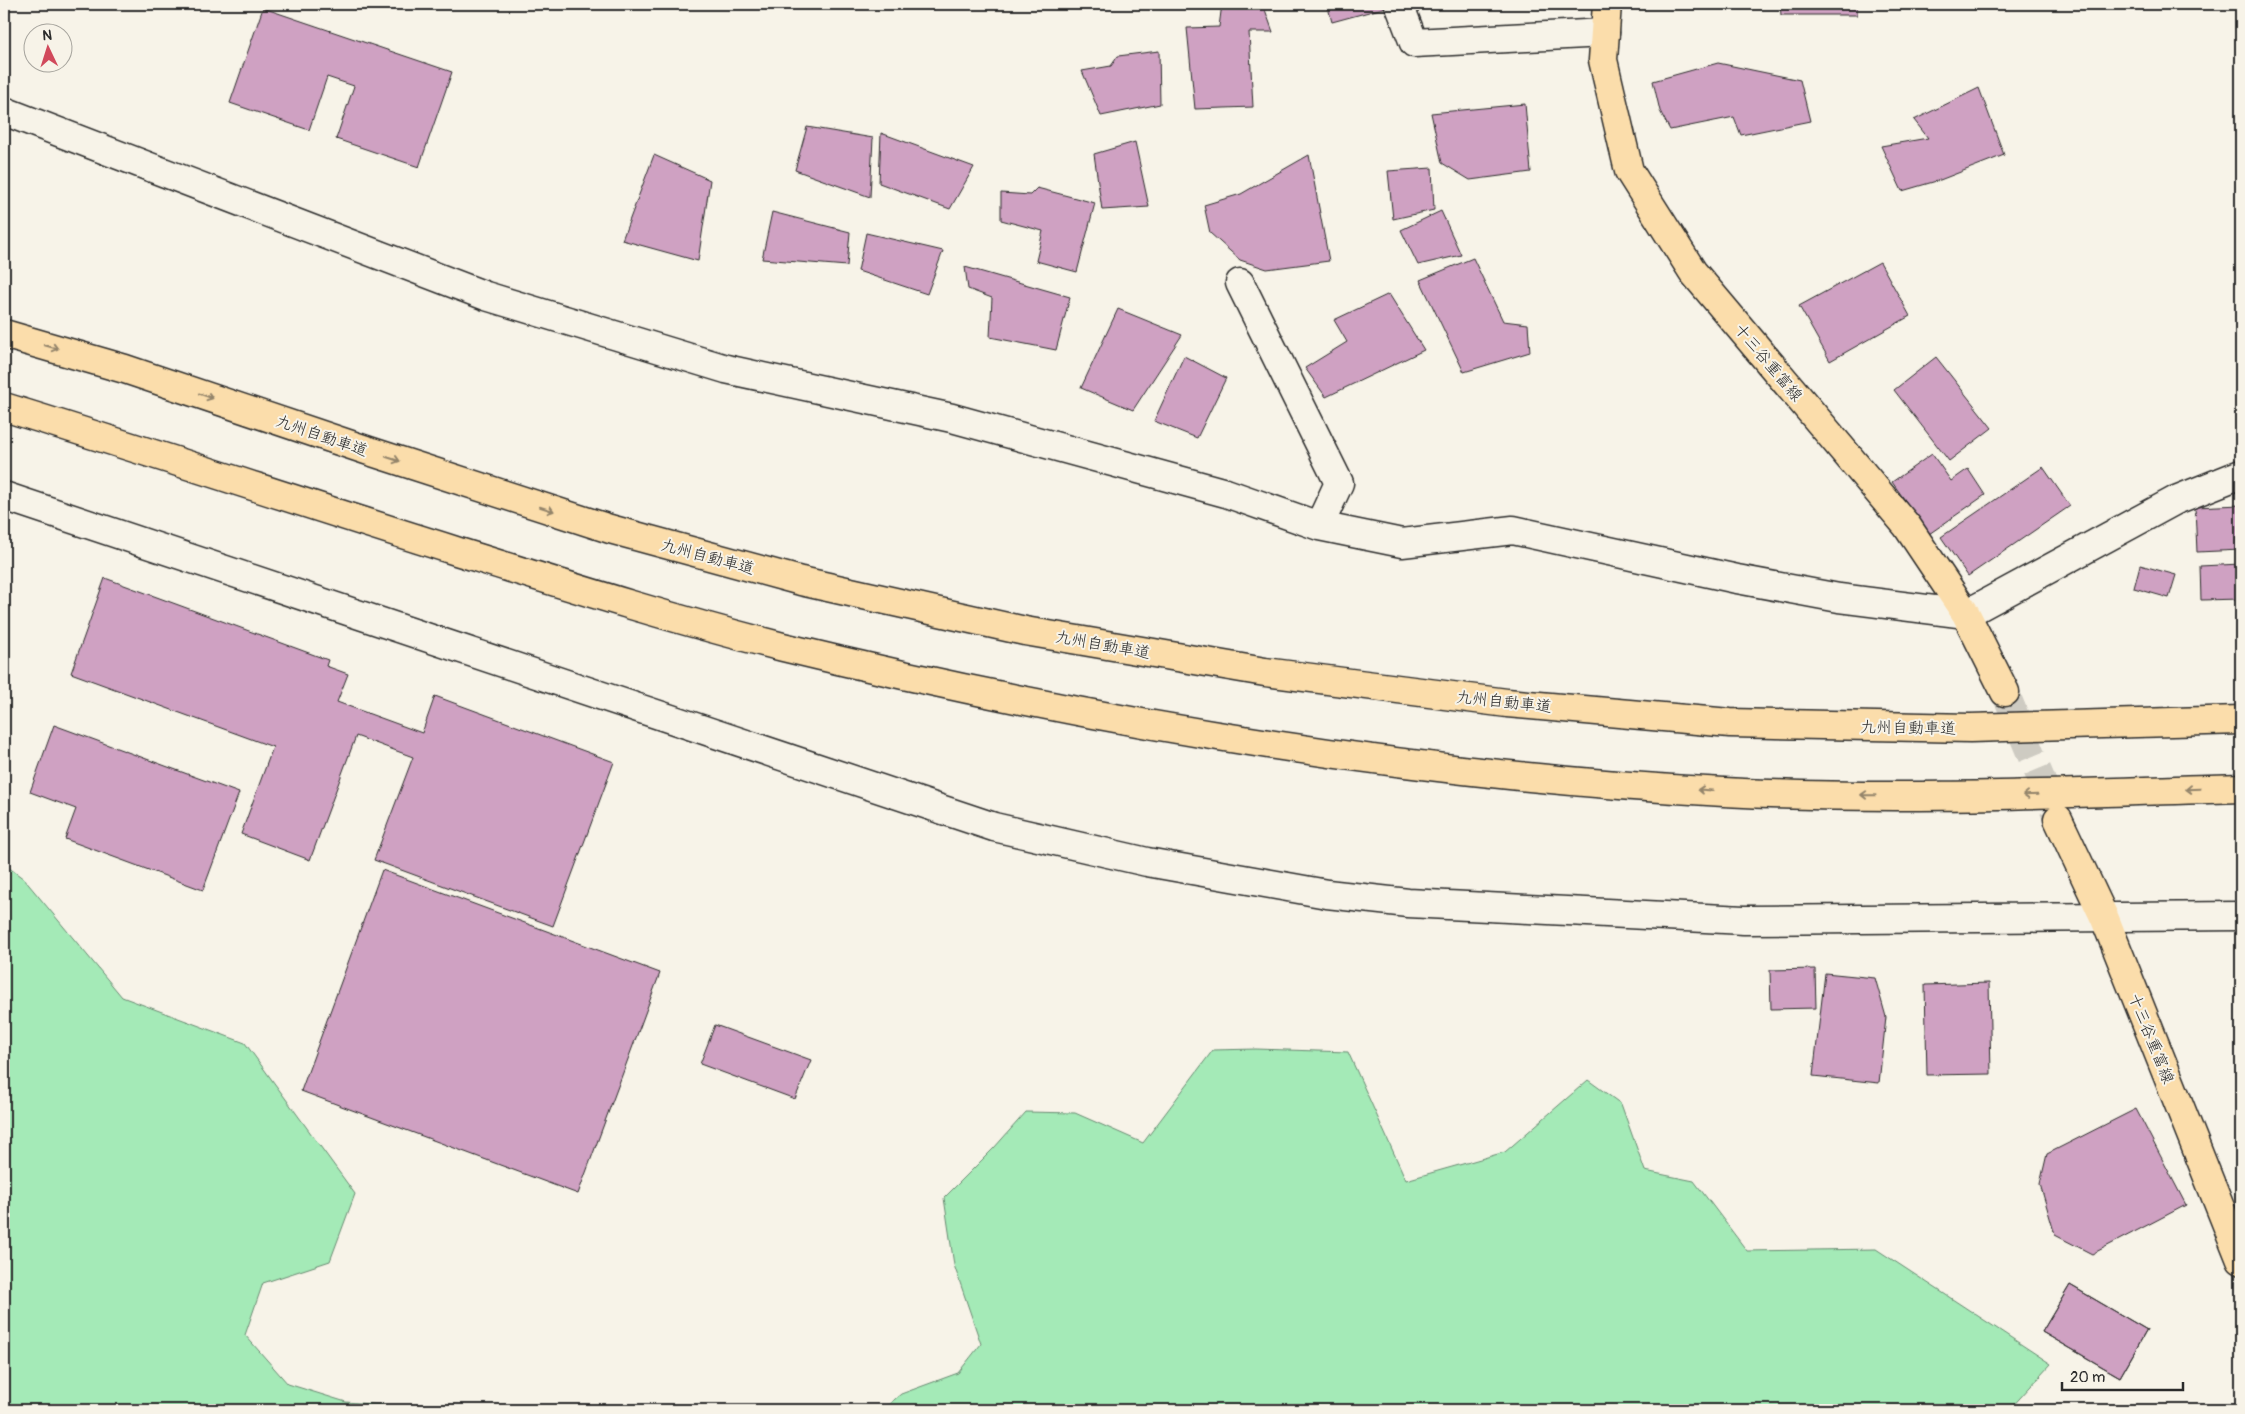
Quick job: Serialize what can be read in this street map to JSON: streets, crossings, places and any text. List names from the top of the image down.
{
  "streets": {
    "main road": ["十三谷重富線", "九州自動車道"]
  },
  "scale_bar": "20 m",
  "north": "top"
}
